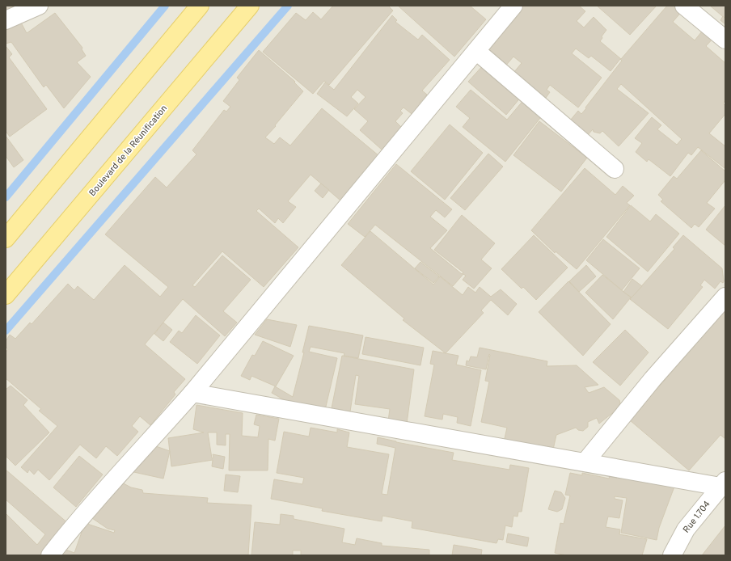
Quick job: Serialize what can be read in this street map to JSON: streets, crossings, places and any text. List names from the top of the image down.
{
  "streets": {
    "main road": ["Boulevard de la Réunification"],
    "street": ["Rue 1.704"]
  }
}
